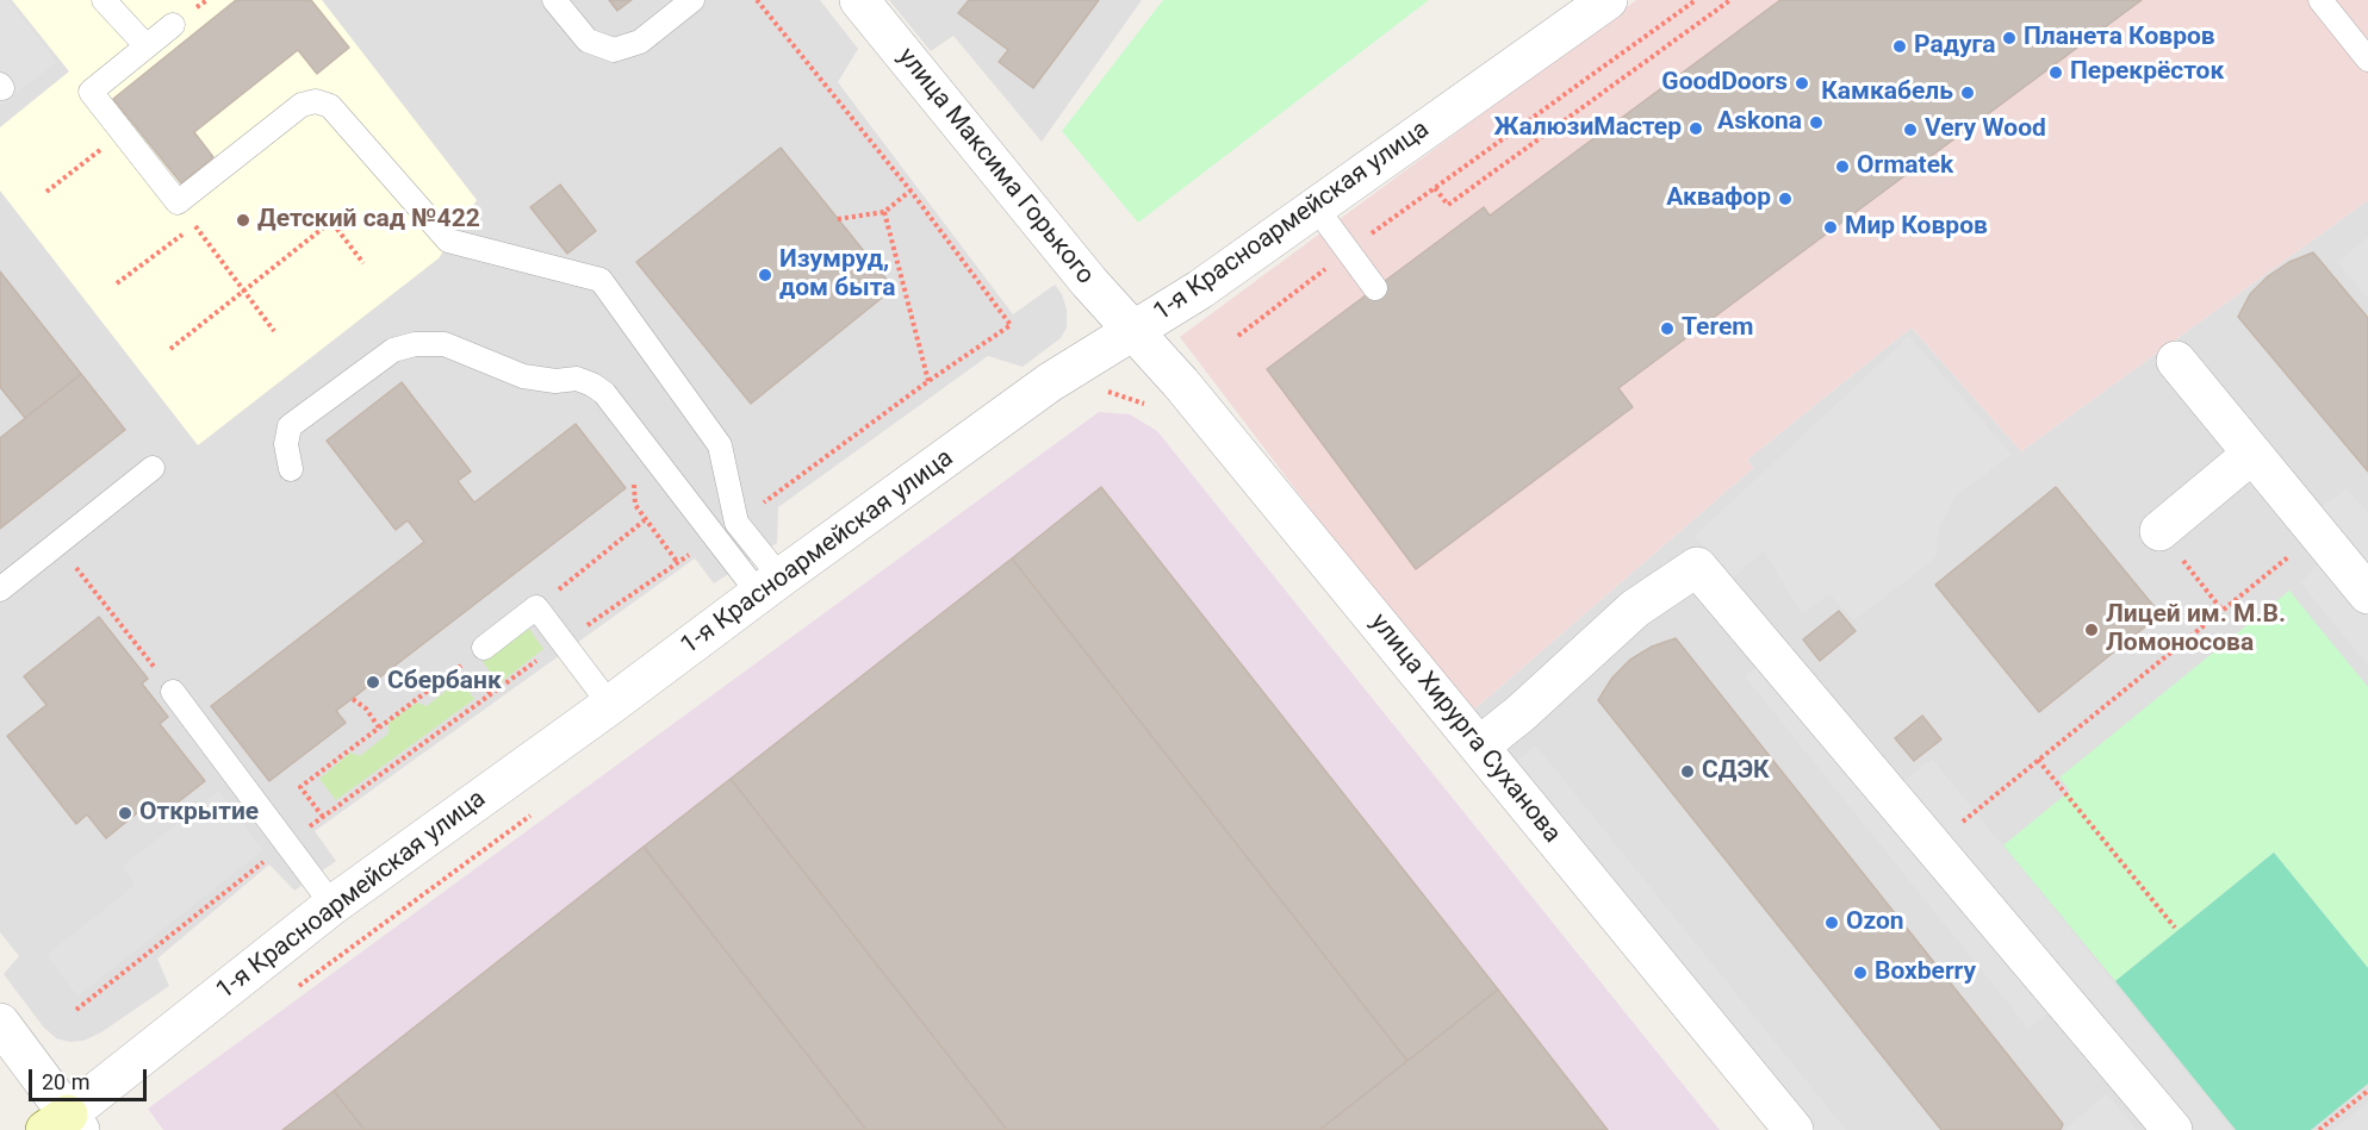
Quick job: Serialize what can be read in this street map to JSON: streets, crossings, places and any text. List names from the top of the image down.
{
  "streets": {
    "street": ["улица Максима Горького", "1-я Красноармейская улица", "улица Хирурга Суханова"]
  },
  "crossings": [
    ["улица Максима Горького", "1-я Красноармейская улица"],
    ["улица Максима Горького", "улица Хирурга Суханова"],
    ["1-я Красноармейская улица", "улица Хирурга Суханова"]
  ],
  "places": [
    "Планета Ковров",
    "Радуга",
    "Перекрёсток",
    "GoodDoors",
    "Камкабель",
    "Askona",
    "ЖалюзиМастер",
    "Very Wood",
    "Ormatek",
    "Аквафор",
    "Детский сад №422",
    "Мир Ковров",
    "Изумруд, дом быта",
    "Terem",
    "Лицей им. М.В. Ломоносова",
    "Сбербанк",
    "СДЭК",
    "Открытие",
    "Ozon",
    "Boxberry"
  ],
  "scale_bar": "20 m"
}
